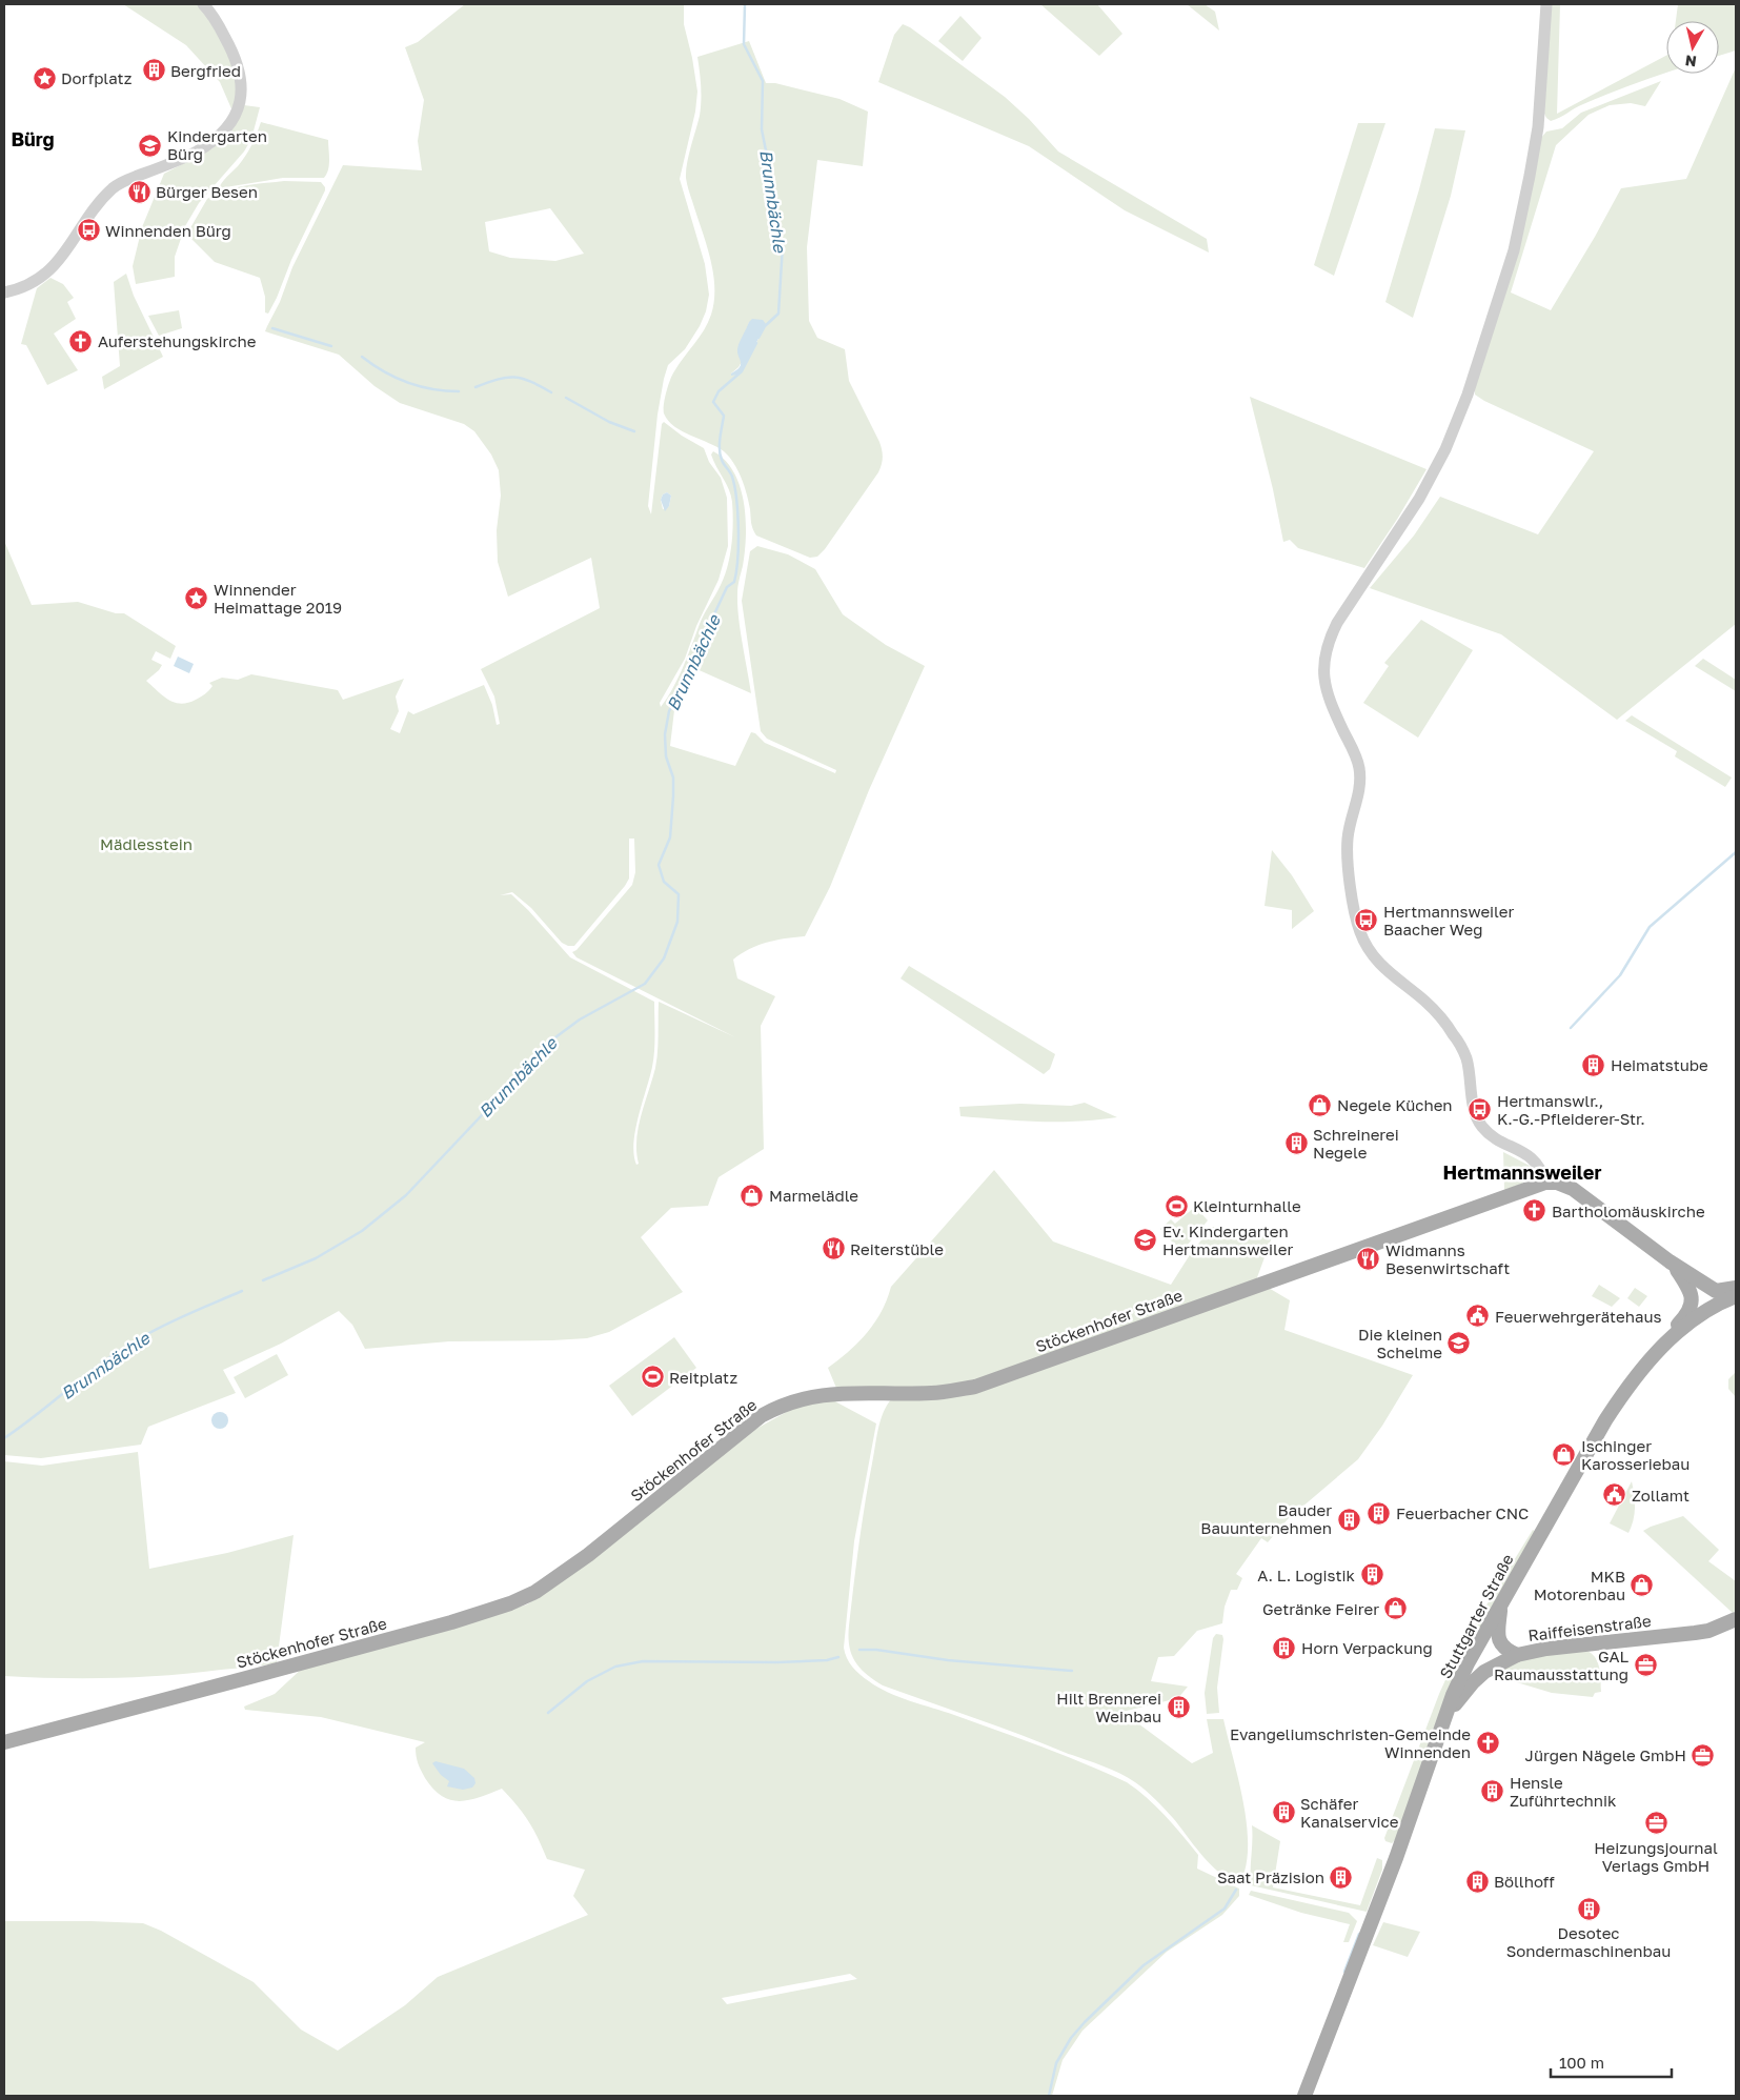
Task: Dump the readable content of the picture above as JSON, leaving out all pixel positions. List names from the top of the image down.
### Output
{
  "streets": {
    "main road": ["Stöckenhofer Straße", "Stuttgarter Straße", "Raiffeisenstraße"]
  },
  "crossings": [
    ["Stuttgarter Straße", "Raiffeisenstraße"]
  ],
  "districts": ["Bürg", "Hertmannsweiler"],
  "water": ["Brunnbächle"],
  "parks": ["Mädlesstein"],
  "places": {
    "building": [
      "Bergfried",
      "Heimatstube",
      "Schreinerei Negele",
      "Feuerbacher CNC",
      "Bauder Bauunternehmen",
      "A. L. Logistik",
      "Horn Verpackung",
      "Hilt Brennerei Weinbau",
      "Hensle Zuführtechnik",
      "Schäfer Kanalservice",
      "Saat Präzision",
      "Böllhoff",
      "Desotec Sondermaschinenbau"
    ],
    "place": ["Dorfplatz", "Winnender Heimattage 2019"],
    "school or university": ["Kindergarten Bürg", "Ev. Kindergarten Hertmannsweiler", "Die kleinen Schelme"],
    "restaurant": ["Bürger Besen", "Reiterstüble", "Widmanns Besenwirtschaft"],
    "bus stop": ["Winnenden Bürg", "Hertmannsweiler Baacher Weg", "Hertmanswlr., K.-G.-Pfleiderer-Str."],
    "church": ["Auferstehungskirche", "Bartholomäuskirche", "Evangeliumschristen-Gemeinde Winnenden"],
    "shop": [
      "Negele Küchen",
      "Marmelädle",
      "Ischinger Karosseriebau",
      "MKB Motorenbau",
      "Getränke Feirer"
    ],
    "sports": ["Kleinturnhalle", "Reitplatz"],
    "public building": ["Feuerwehrgerätehaus", "Zollamt"],
    "office": ["GAL Raumausstattung", "Jürgen Nägele GmbH", "Heizungsjournal Verlags GmbH"]
  },
  "scale_bar": "100 m",
  "north": "bottom"
}
